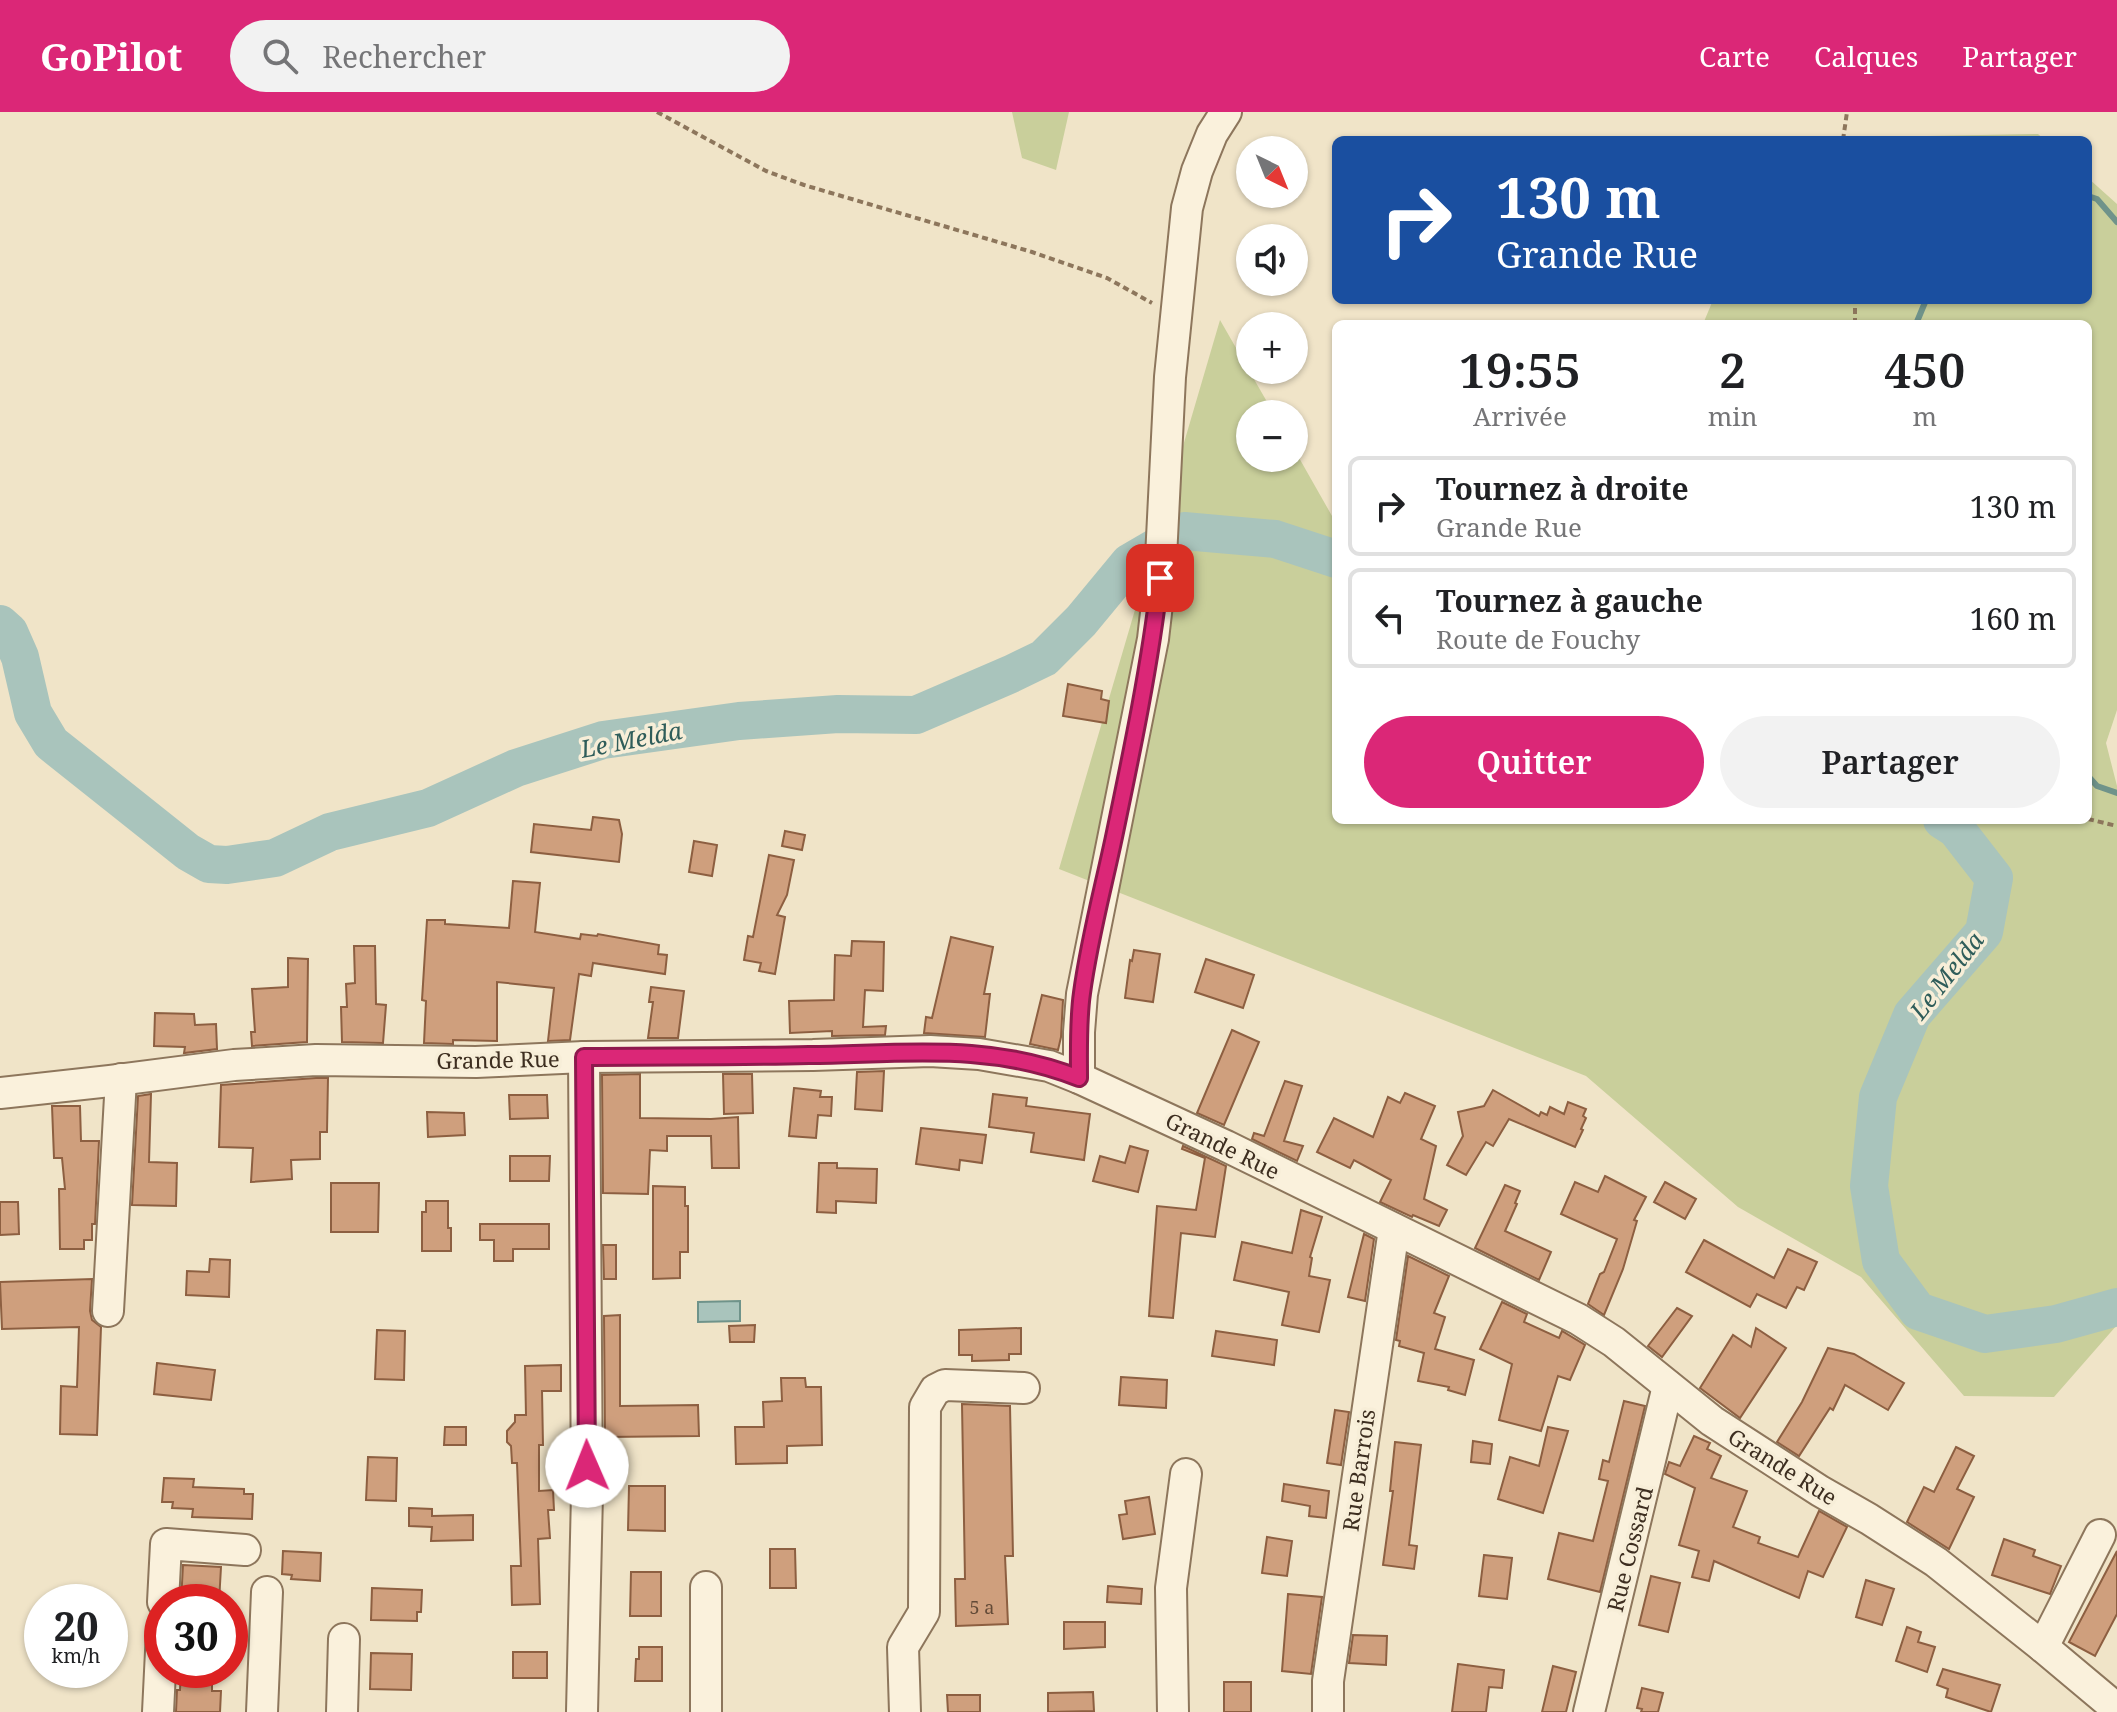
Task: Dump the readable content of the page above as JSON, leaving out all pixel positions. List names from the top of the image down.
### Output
{
  "streets": {
    "street": ["Grande Rue", "Rue Barrois", "Rue Cossard"]
  },
  "crossings": [
    ["Grande Rue", "Rue Barrois"],
    ["Grande Rue", "Rue Cossard"]
  ],
  "water": ["Le Melda"],
  "house_numbers": ["5 a"],
  "north": "bottom right",
  "page": {
    "header": "GoPilot",
    "search": "Rechercher",
    "nav": ["Carte", "Calques", "Partager"],
    "map_buttons": ["+", "−"],
    "turn": ["130 m", "Grande Rue"],
    "eta": [
      "19:55",
      "Arrivée",
      "2",
      "min",
      "450",
      "m"
    ],
    "list": [
      {
        "name": "Tournez à droite",
        "note": "Grande Rue",
        "value": "130 m"
      },
      {
        "name": "Tournez à gauche",
        "note": "Route de Fouchy",
        "value": "160 m"
      }
    ],
    "buttons": ["Quitter", "Partager"],
    "speed": "20 km/h",
    "limit": "30"
  }
}
